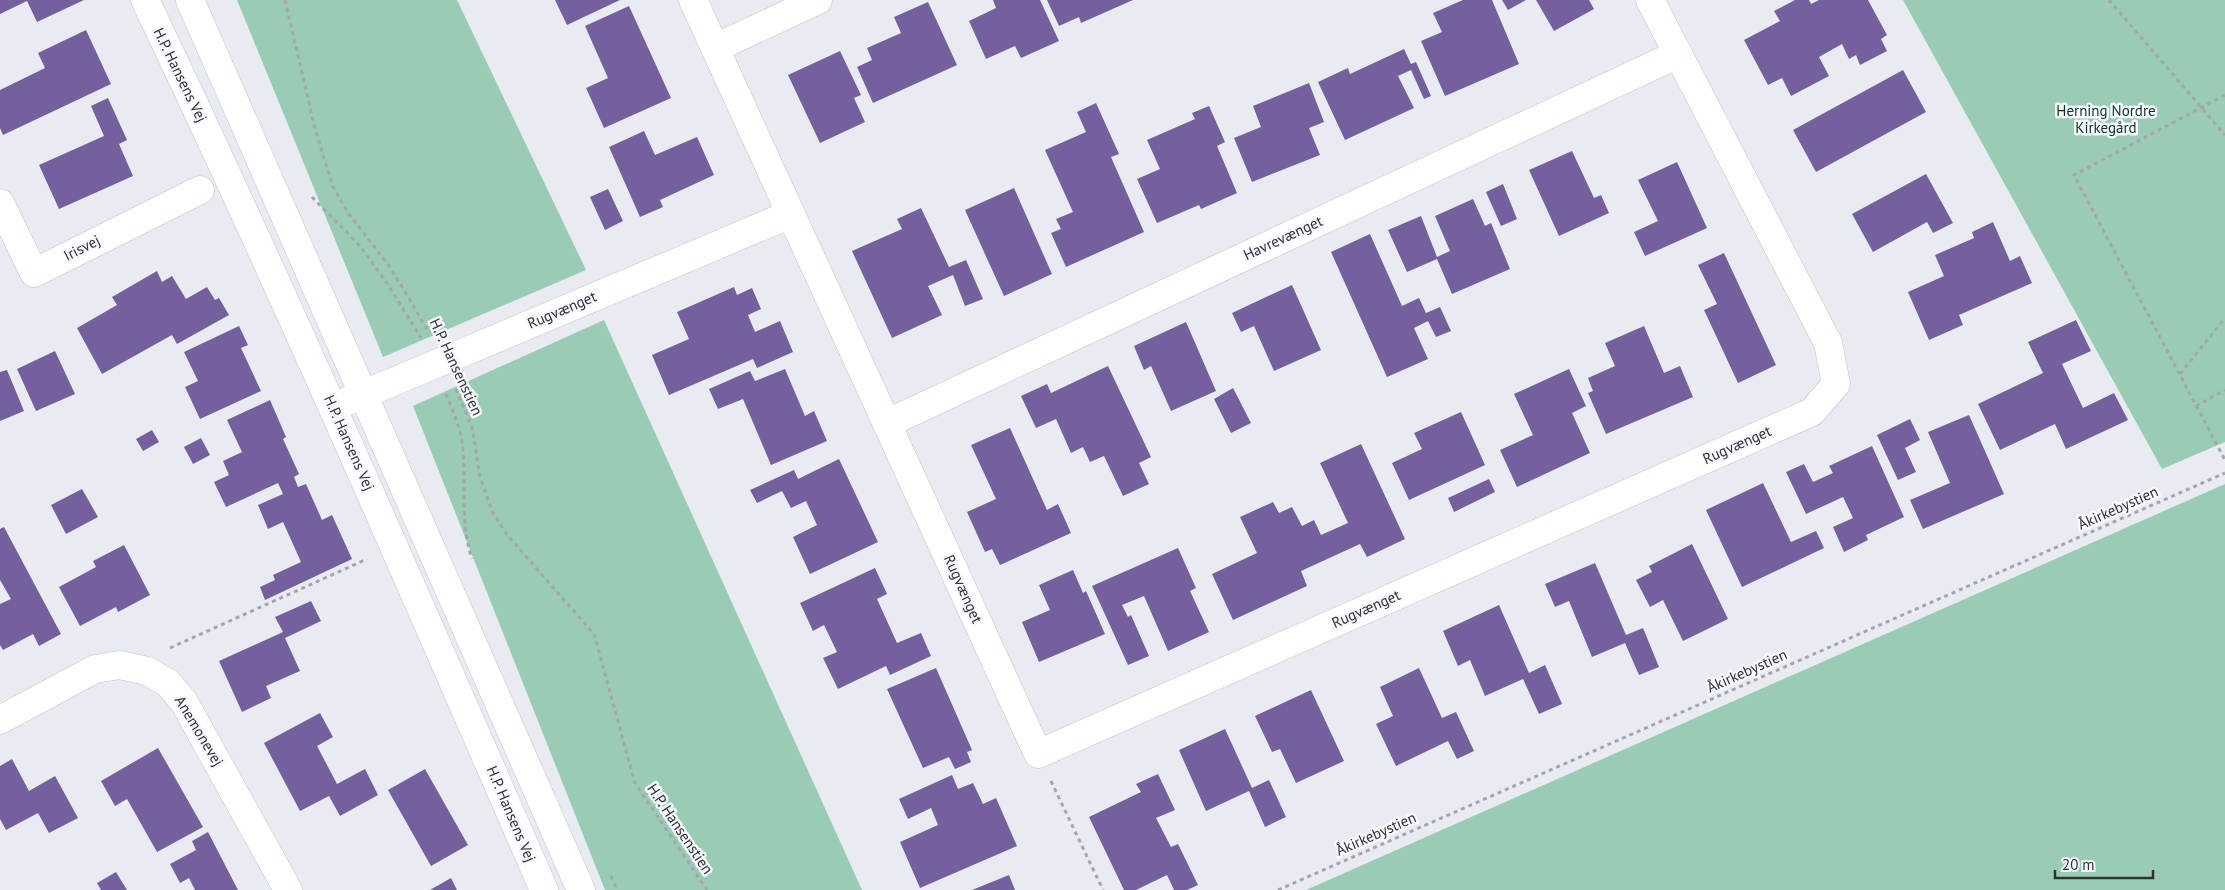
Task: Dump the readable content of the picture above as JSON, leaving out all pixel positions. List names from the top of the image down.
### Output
{
  "streets": {
    "street": [
      "H.P. Hansens Vej",
      "Havrevænget",
      "Irisvej",
      "Rugvænget",
      "Anemonevej"
    ],
    "path": ["H.P. Hansenstien", "Åkirkebystien"]
  },
  "crossings": [
    ["H.P. Hansens Vej", "Rugvænget"],
    ["Havrevænget", "Rugvænget"],
    ["Rugvænget", "H.P. Hansenstien"]
  ],
  "parks": ["Herning Nordre Kirkegård"],
  "scale_bar": "20 m"
}
